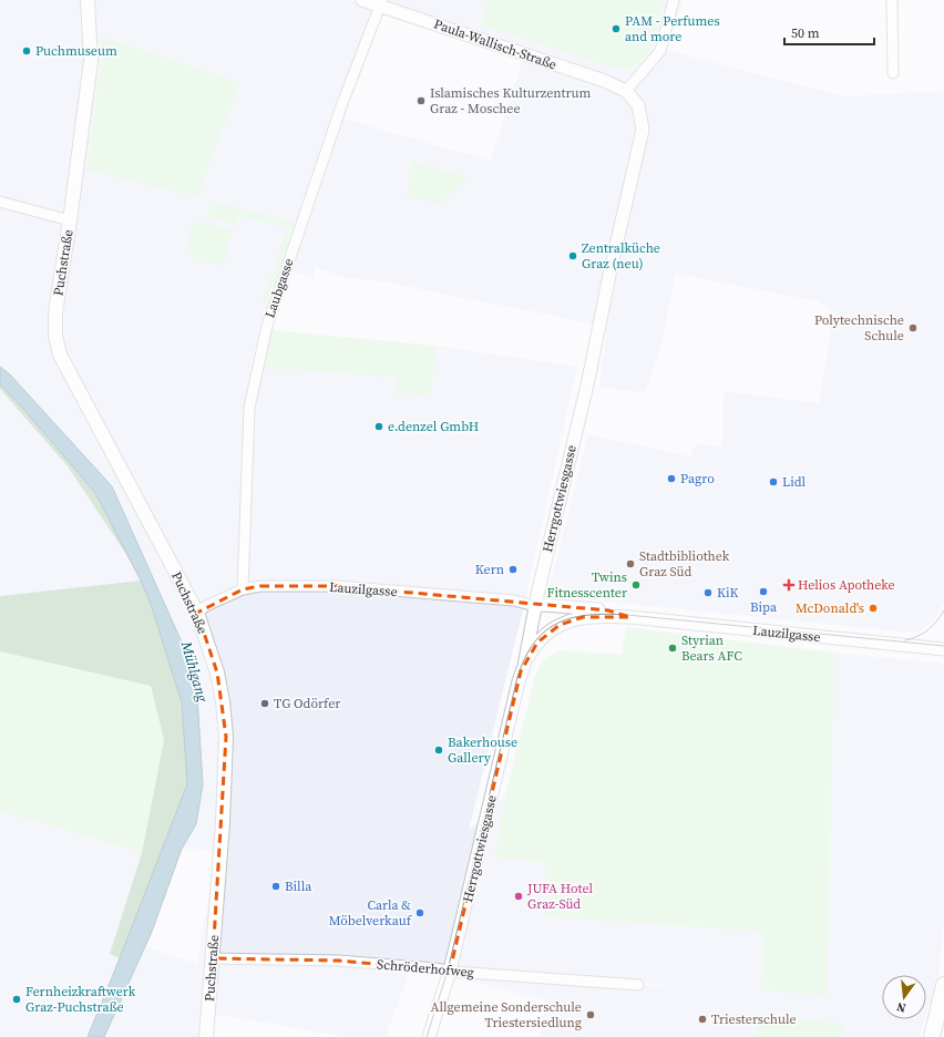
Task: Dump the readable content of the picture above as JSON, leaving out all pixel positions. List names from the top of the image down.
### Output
{
  "streets": {
    "main road": ["Puchstraße"],
    "street": [
      "Paula-Wallisch-Straße",
      "Laubgasse",
      "Herrgottwiesgasse",
      "Lauzilgasse",
      "Schröderhofweg"
    ]
  },
  "crossings": [
    ["Paula-Wallisch-Straße", "Laubgasse"],
    ["Paula-Wallisch-Straße", "Herrgottwiesgasse"],
    ["Puchstraße", "Lauzilgasse"],
    ["Puchstraße", "Schröderhofweg"],
    ["Laubgasse", "Lauzilgasse"],
    ["Herrgottwiesgasse", "Lauzilgasse"],
    ["Herrgottwiesgasse", "Schröderhofweg"]
  ],
  "water": ["Mühlgang"],
  "places": {
    "other": [
      "PAM - Perfumes and more",
      "Puchmuseum",
      "Islamisches Kulturzentrum Graz - Moschee",
      "Zentralküche Graz (neu)",
      "Polytechnische Schule",
      "e.denzel GmbH",
      "Pagro",
      "Lidl",
      "Stadtbibliothek Graz Süd",
      "Kern",
      "Twins Fitnesscenter",
      "Bipa",
      "KiK",
      "McDonald's",
      "Styrian Bears AFC",
      "TG Odörfer",
      "Bakerhouse Gallery",
      "Billa",
      "JUFA Hotel Graz-Süd",
      "Carla & Möbelverkauf",
      "Fernheizkraftwerk Graz-Puchstraße",
      "Allgemeine Sonderschule Triestersiedlung",
      "Triesterschule"
    ],
    "health": ["Helios Apotheke"]
  },
  "scale_bar": "50 m",
  "north": "bottom"
}
